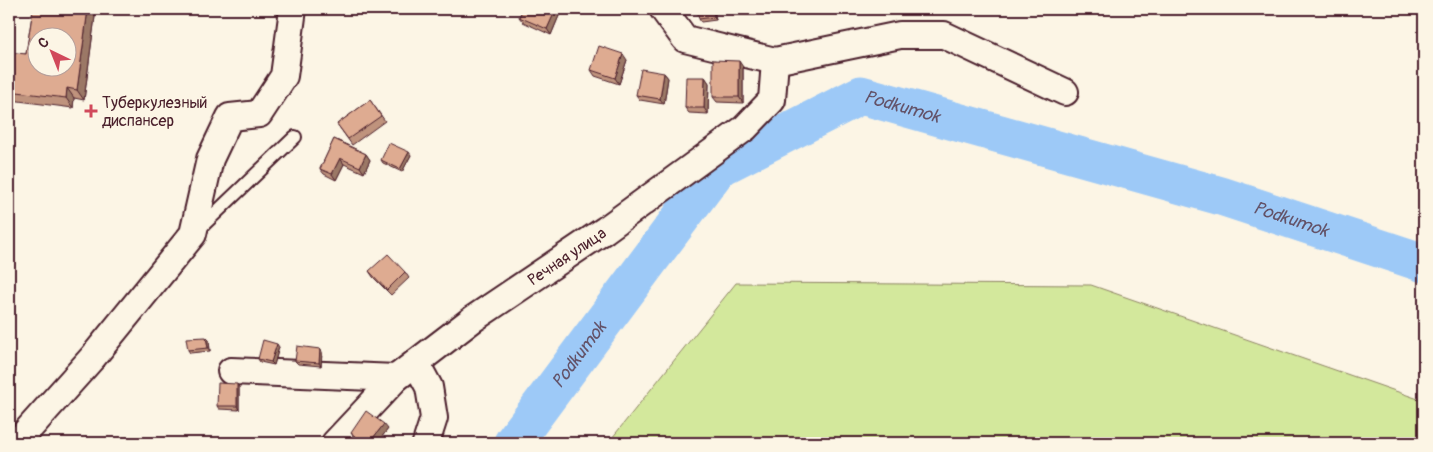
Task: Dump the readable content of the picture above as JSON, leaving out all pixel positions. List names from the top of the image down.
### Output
{
  "streets": {
    "street": ["Речная улица"]
  },
  "water": ["Podkumok"],
  "places": {
    "health": ["Туберкулезный диспансер"]
  },
  "north": "top left"
}
